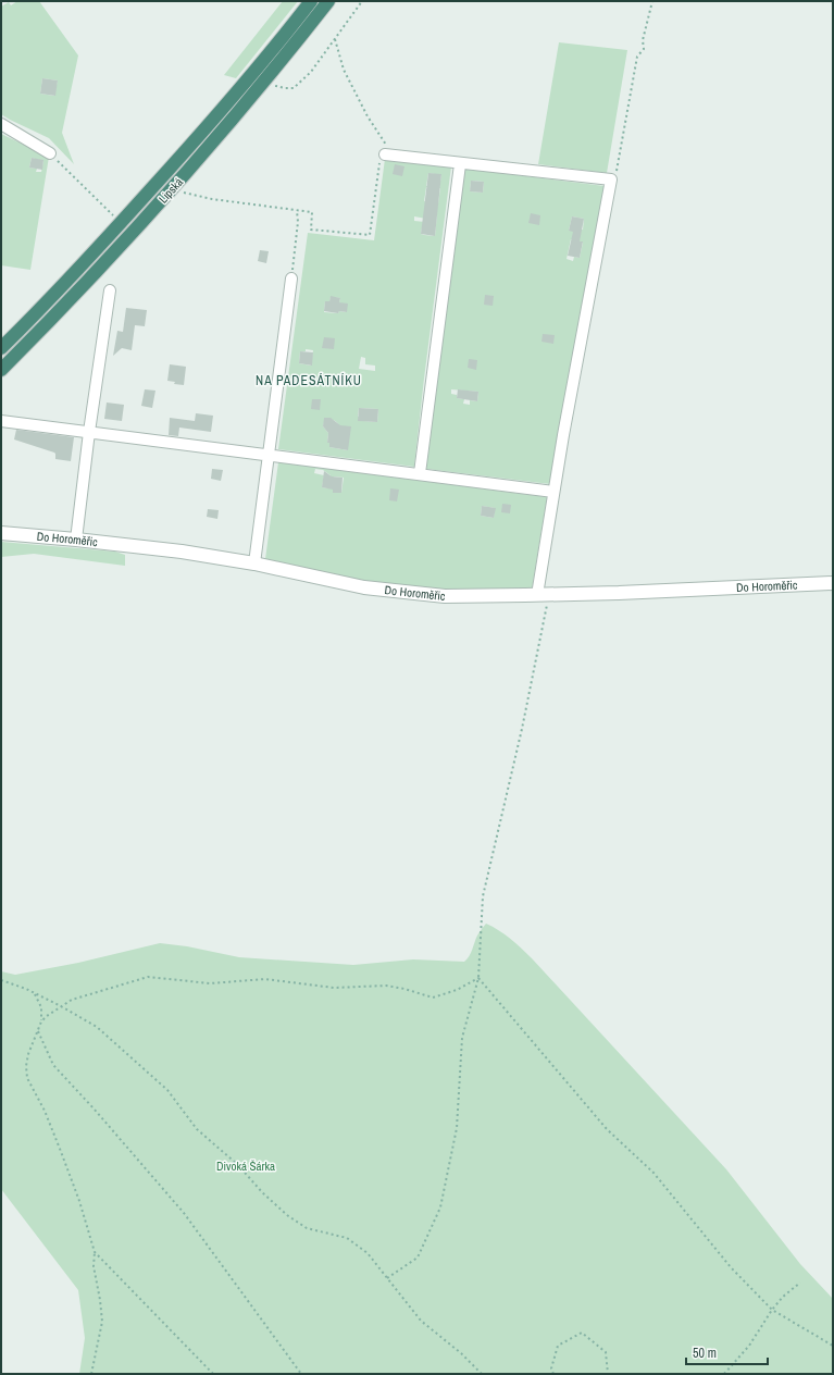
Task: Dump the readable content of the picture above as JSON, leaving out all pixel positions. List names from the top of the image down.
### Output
{
  "streets": {
    "highway": ["Lipská"],
    "street": ["Do Horoměřic"]
  },
  "districts": ["NA PADESÁTNÍKU"],
  "parks": ["Divoká Šárka"],
  "scale_bar": "50 m"
}
